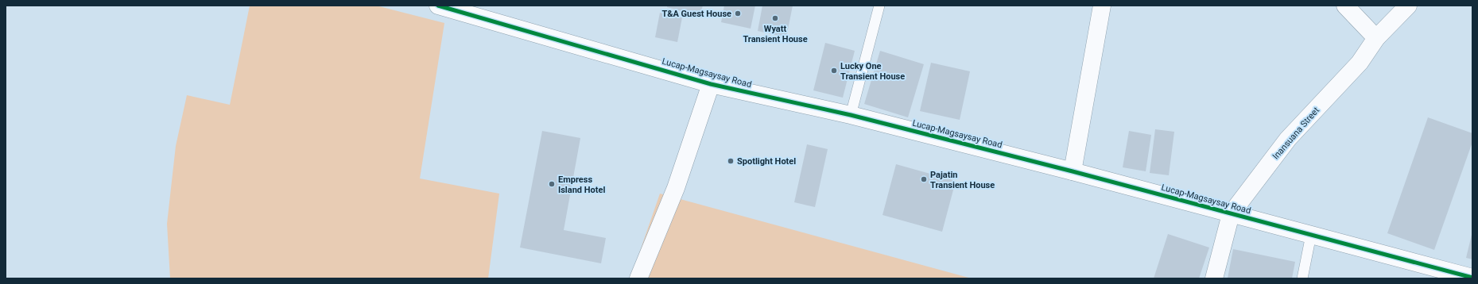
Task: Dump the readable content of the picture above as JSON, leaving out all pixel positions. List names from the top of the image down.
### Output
{
  "streets": {
    "street": ["Lucap-Magsaysay Road", "Inansuana Street"]
  },
  "crossings": [
    ["Lucap-Magsaysay Road", "Inansuana Street"]
  ],
  "places": [
    "T&A Guest House",
    "Wyatt Transient House",
    "Lucky One Transient House",
    "Spotlight Hotel",
    "Pajatin Transient House",
    "Empress Island Hotel"
  ]
}
